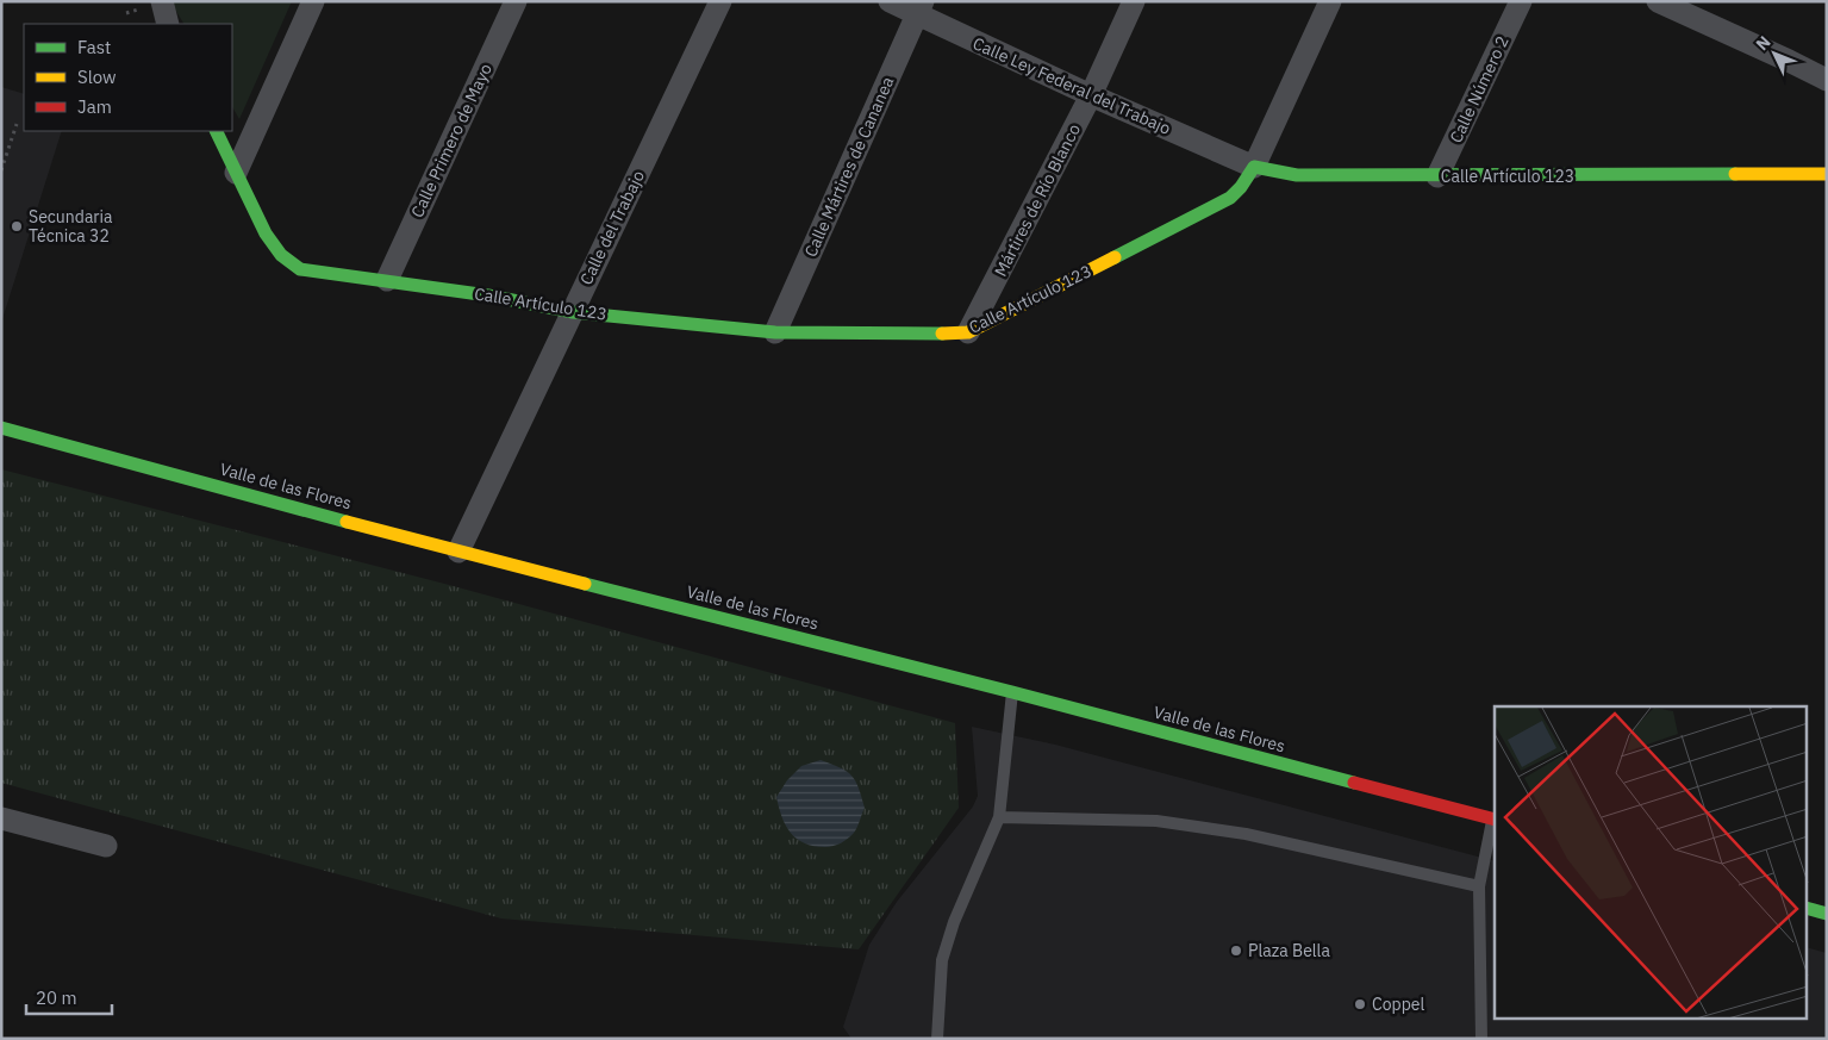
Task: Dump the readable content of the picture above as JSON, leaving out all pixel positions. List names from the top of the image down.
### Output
{
  "streets": {
    "street": [
      "Calle Ley Federal del Trabajo",
      "Calle Número 2",
      "Calle Primero de Mayo",
      "Calle Mártires de Cananea",
      "Calle Artículo 123",
      "Mártires de Río Blanco",
      "Calle del Trabajo",
      "Valle de las Flores"
    ]
  },
  "crossings": [
    ["Calle Ley Federal del Trabajo", "Calle Mártires de Cananea"],
    ["Calle Ley Federal del Trabajo", "Calle Artículo 123"],
    ["Calle Ley Federal del Trabajo", "Mártires de Río Blanco"],
    ["Calle Número 2", "Calle Artículo 123"],
    ["Calle Primero de Mayo", "Calle Artículo 123"],
    ["Calle Mártires de Cananea", "Calle Artículo 123"],
    ["Calle Artículo 123", "Mártires de Río Blanco"],
    ["Calle Artículo 123", "Calle del Trabajo"],
    ["Calle del Trabajo", "Valle de las Flores"]
  ],
  "places": ["Secundaria Técnica 32", "Plaza Bella", "Coppel"],
  "legend": ["Fast", "Slow", "Jam"],
  "scale_bar": "20 m",
  "north": "top left"
}
